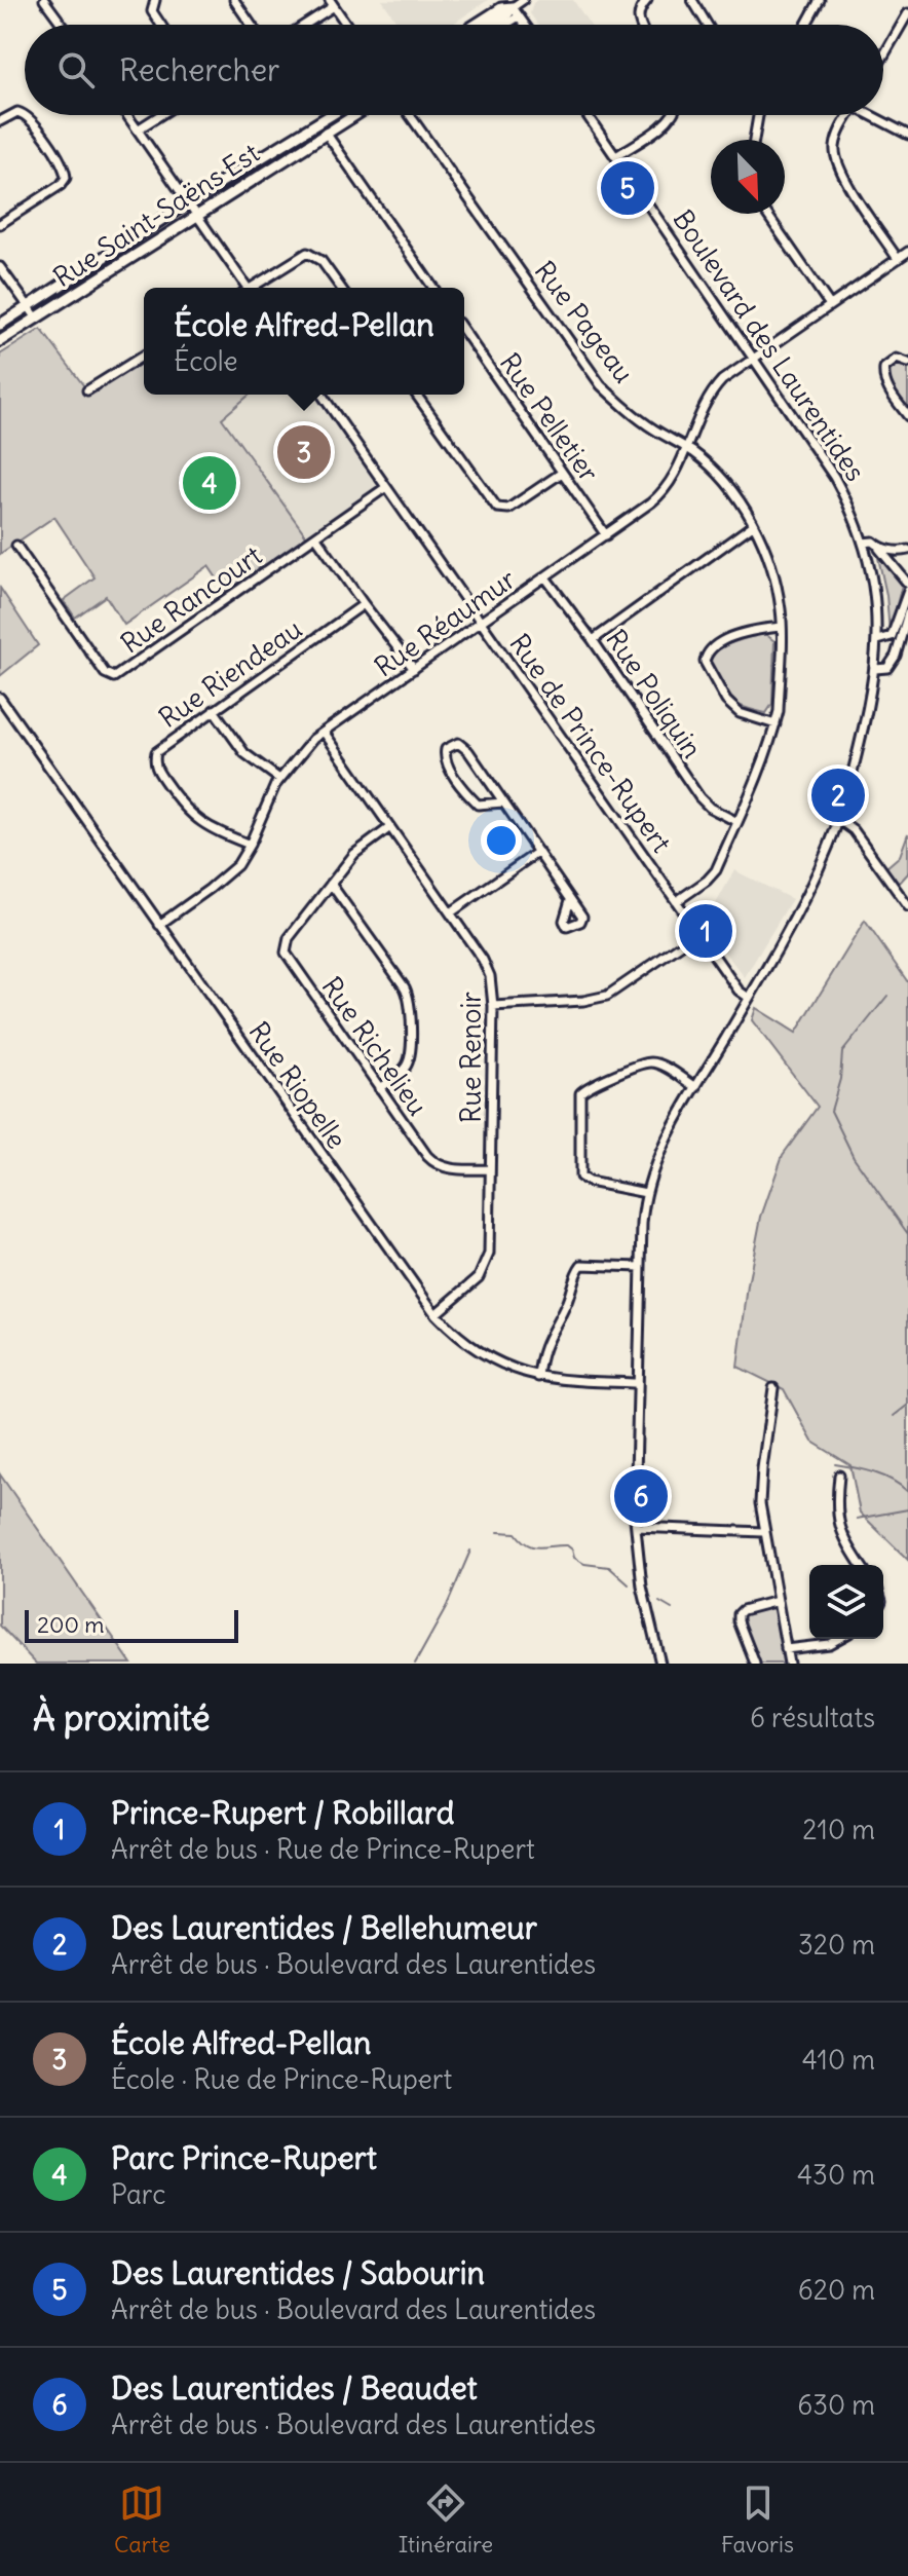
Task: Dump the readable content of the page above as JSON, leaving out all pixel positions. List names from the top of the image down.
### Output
{
  "streets": {
    "main road": ["Rue Saint-Saëns Est"],
    "street": [
      "Rue Pageau",
      "Boulevard des Laurentides",
      "Rue Pelletier",
      "Rue Rancourt",
      "Rue Réaumur",
      "Rue Riendeau",
      "Rue Poliquin",
      "Rue de Prince-Rupert",
      "Rue Richelieu",
      "Rue Renoir",
      "Rue Riopelle"
    ]
  },
  "crossings": [
    ["Rue Pageau", "Rue Réaumur"],
    ["Rue Pageau", "Rue Poliquin"],
    ["Rue Pageau", "Rue de Prince-Rupert"],
    ["Boulevard des Laurentides", "Rue Réaumur"],
    ["Boulevard des Laurentides", "Rue de Prince-Rupert"],
    ["Boulevard des Laurentides", "Rue Riopelle"],
    ["Rue Pelletier", "Rue Réaumur"],
    ["Rue Rancourt", "Rue de Prince-Rupert"],
    ["Rue Réaumur", "Rue Riendeau"],
    ["Rue Réaumur", "Rue Poliquin"],
    ["Rue Réaumur", "Rue de Prince-Rupert"],
    ["Rue Réaumur", "Rue Renoir"],
    ["Rue Réaumur", "Rue Riopelle"],
    ["Rue Richelieu", "Rue Renoir"],
    ["Rue Renoir", "Rue Riopelle"]
  ],
  "scale_bar": "200 m",
  "north": "bottom right",
  "page": {
    "search": "Rechercher",
    "pins": [
      "5",
      "3",
      "4",
      "2",
      "1",
      "6"
    ],
    "popup": ["École Alfred-Pellan", "École"],
    "scale": "200 m",
    "heading": ["À proximité", "6 résultats"],
    "list": [
      {
        "mark": "1",
        "name": "Prince-Rupert / Robillard",
        "note": "Arrêt de bus · Rue de Prince-Rupert",
        "value": "210 m"
      },
      {
        "mark": "2",
        "name": "Des Laurentides / Bellehumeur",
        "note": "Arrêt de bus · Boulevard des Laurentides",
        "value": "320 m"
      },
      {
        "mark": "3",
        "name": "École Alfred-Pellan",
        "note": "École · Rue de Prince-Rupert",
        "value": "410 m"
      },
      {
        "mark": "4",
        "name": "Parc Prince-Rupert",
        "note": "Parc",
        "value": "430 m"
      },
      {
        "mark": "5",
        "name": "Des Laurentides / Sabourin",
        "note": "Arrêt de bus · Boulevard des Laurentides",
        "value": "620 m"
      },
      {
        "mark": "6",
        "name": "Des Laurentides / Beaudet",
        "note": "Arrêt de bus · Boulevard des Laurentides",
        "value": "630 m"
      }
    ],
    "nav": ["Carte", "Itinéraire", "Favoris"]
  }
}
